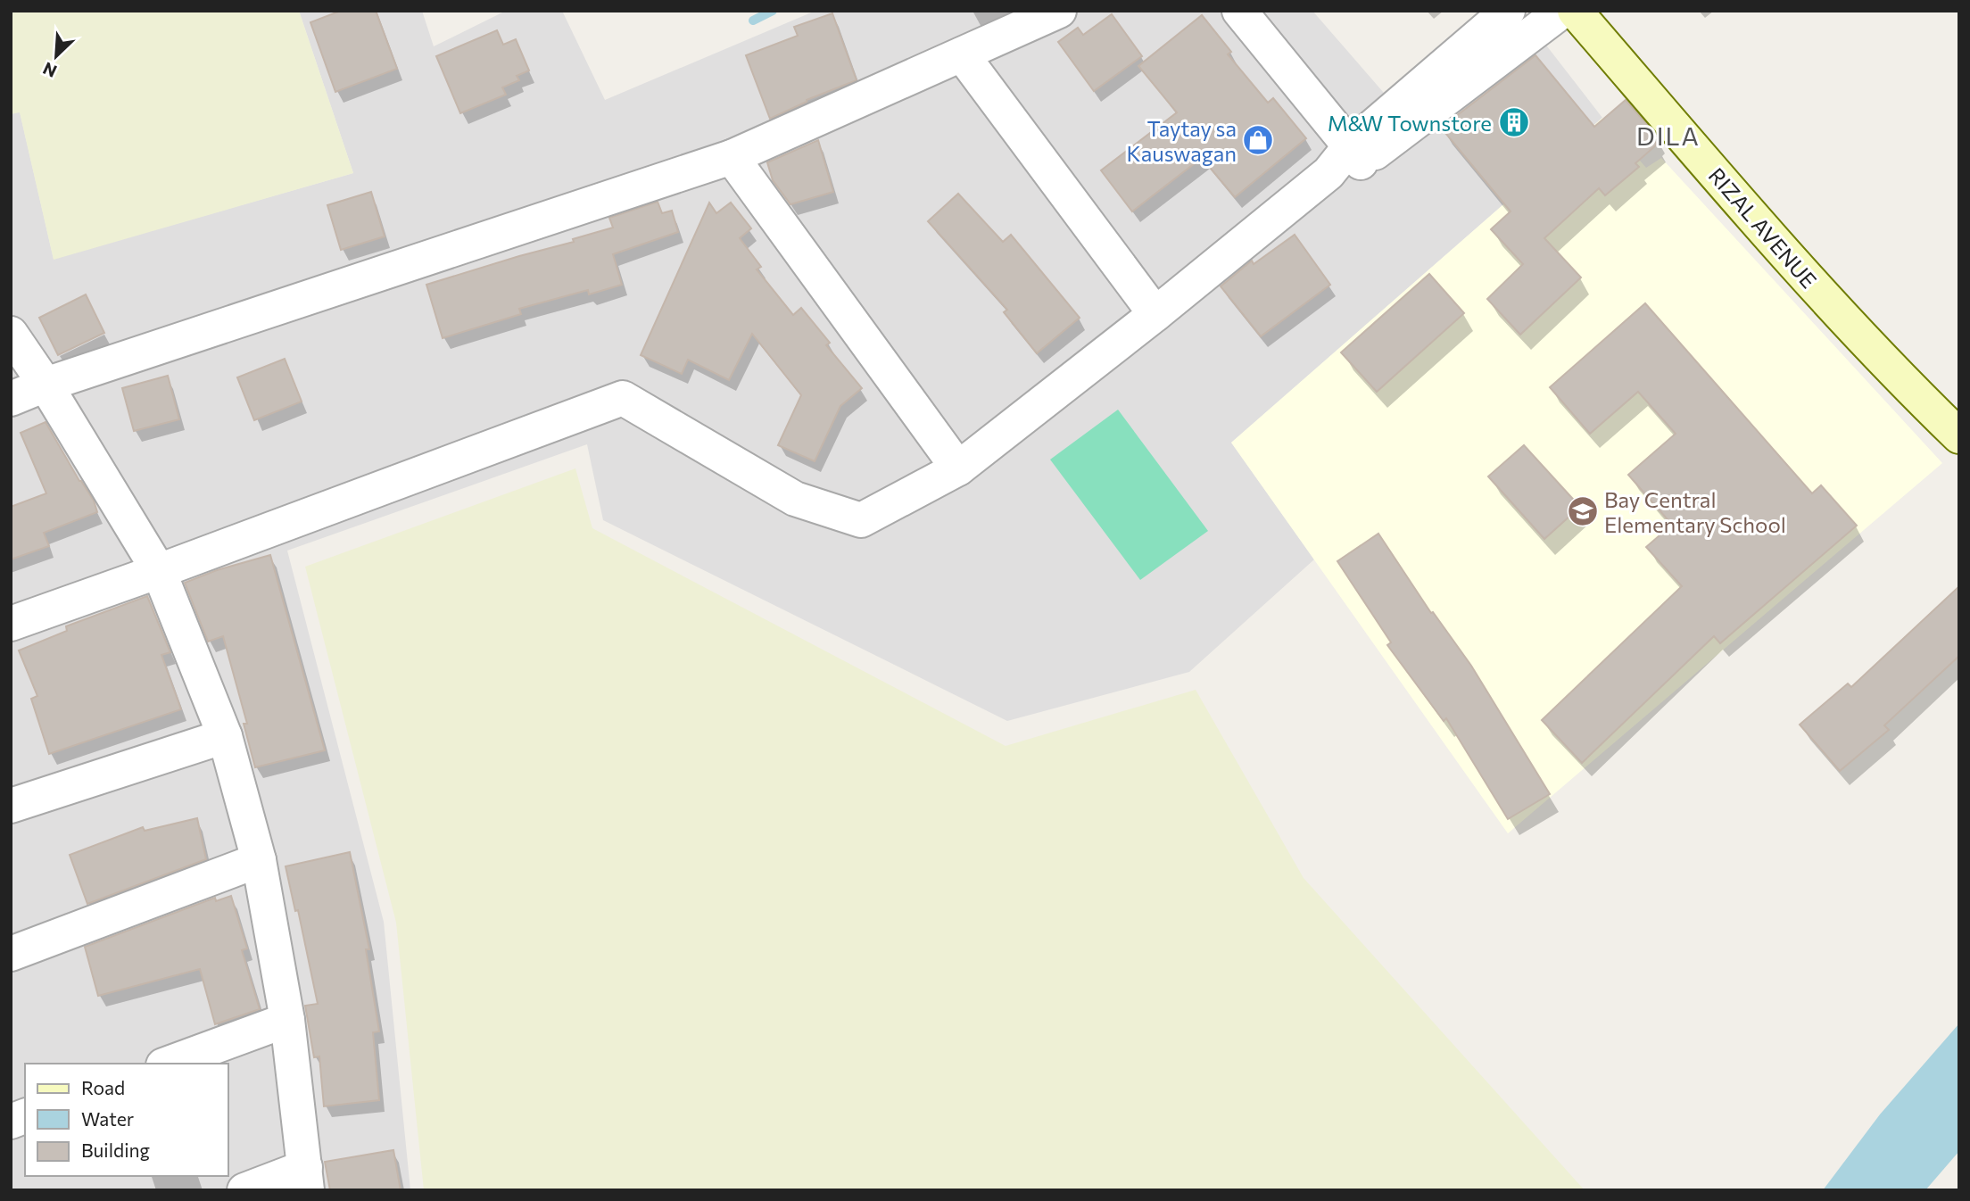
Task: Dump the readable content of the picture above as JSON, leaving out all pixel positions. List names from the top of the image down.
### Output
{
  "streets": {
    "main road": ["RIZAL AVENUE"]
  },
  "districts": ["DILA"],
  "places": {
    "building": ["M&W Townstore"],
    "shop": ["Taytay sa Kauswagan"],
    "school or university": ["Bay Central Elementary School"]
  },
  "legend": ["Road", "Water", "Building"],
  "north": "bottom left"
}
